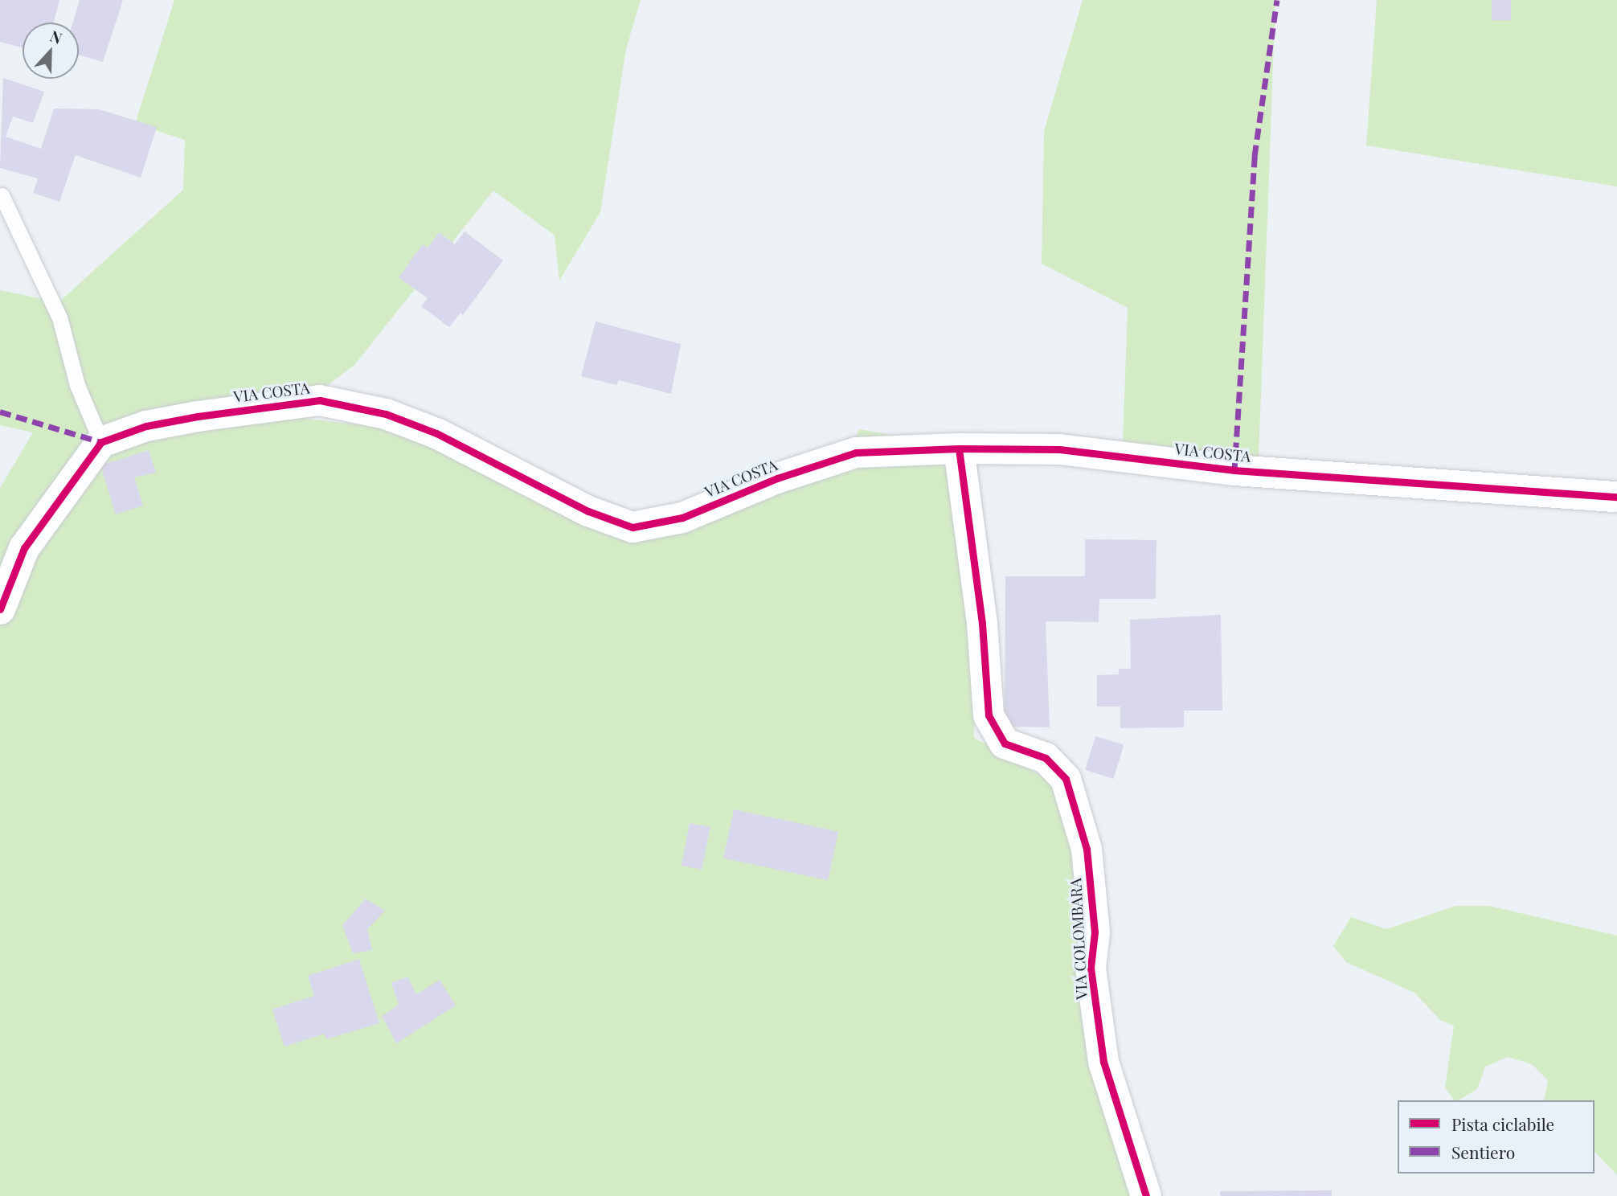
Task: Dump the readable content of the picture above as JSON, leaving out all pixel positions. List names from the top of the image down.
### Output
{
  "streets": {
    "street": ["VIA COSTA", "VIA COLOMBARA"]
  },
  "crossings": [
    ["VIA COSTA", "VIA COLOMBARA"]
  ],
  "legend": ["Pista ciclabile", "Sentiero"],
  "north": "top"
}
